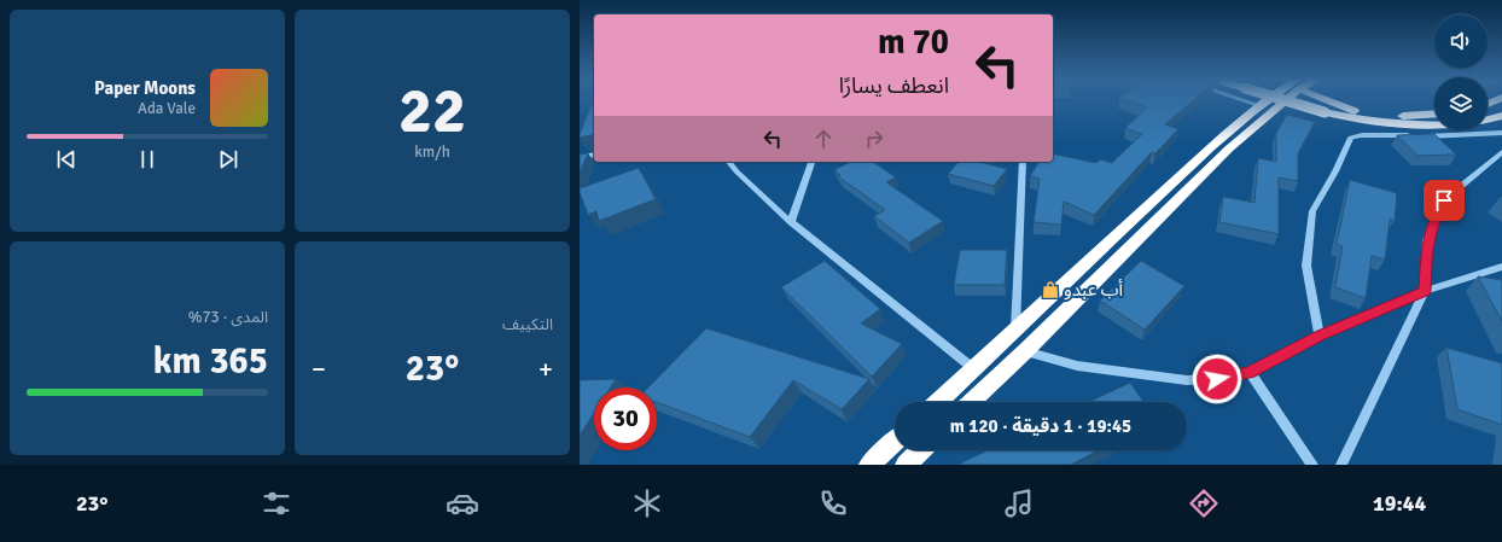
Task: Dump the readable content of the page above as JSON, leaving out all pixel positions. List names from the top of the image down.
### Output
{
  "places": {
    "shop": ["أب عبدو"]
  },
  "page": {
    "tile": [
      ["22", "km/h"],
      "التكييف",
      ["المدى · 73%", "365 km"]
    ],
    "turn": ["70 m", "انعطف يسارًا"],
    "song": ["Paper Moons", "Ada Vale"],
    "heat": ["−", "23°", "+"],
    "limit": "30",
    "trip": "19:45 · 1 دقيقة · 120 m",
    "tabs": ["19:44", "23°"]
  }
}
